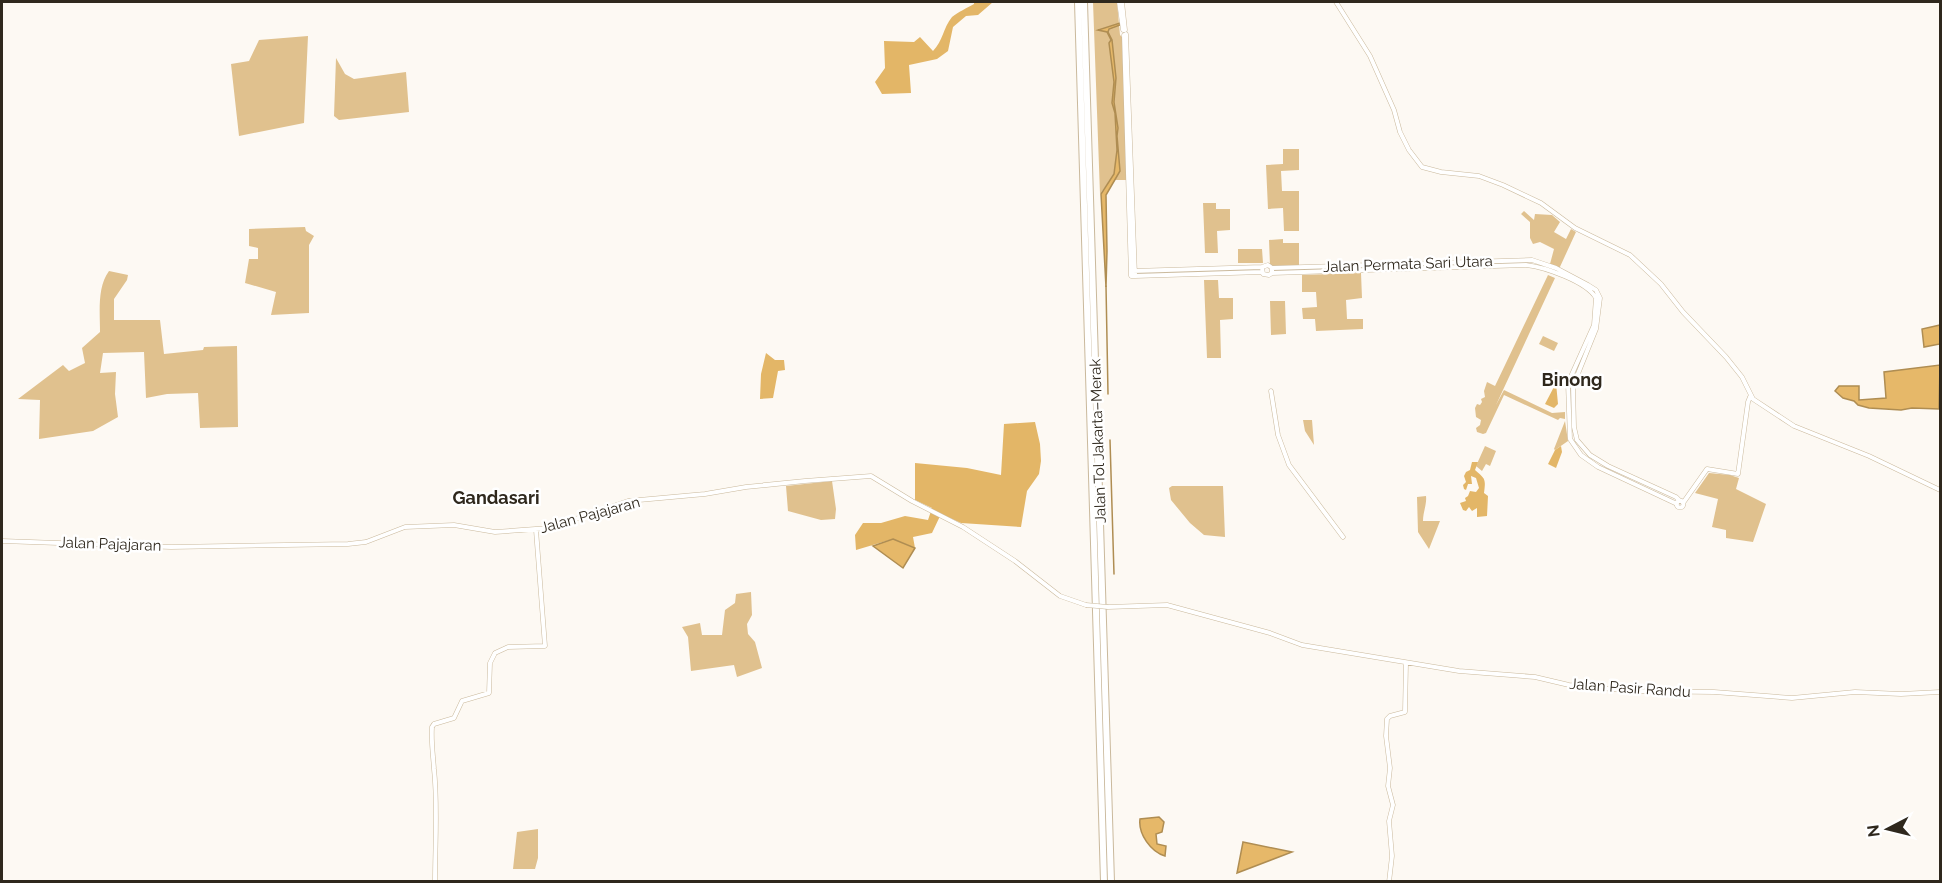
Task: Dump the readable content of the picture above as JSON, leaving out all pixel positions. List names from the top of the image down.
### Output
{
  "streets": {
    "highway": ["Jalan Tol Jakarta–Merak"],
    "street": ["Jalan Permata Sari Utara", "Jalan Pajajaran", "Jalan Pasir Randu"]
  },
  "crossings": [
    ["Jalan Pajajaran", "Jalan Pasir Randu"]
  ],
  "districts": ["Binong", "Gandasari"],
  "north": "left"
}
